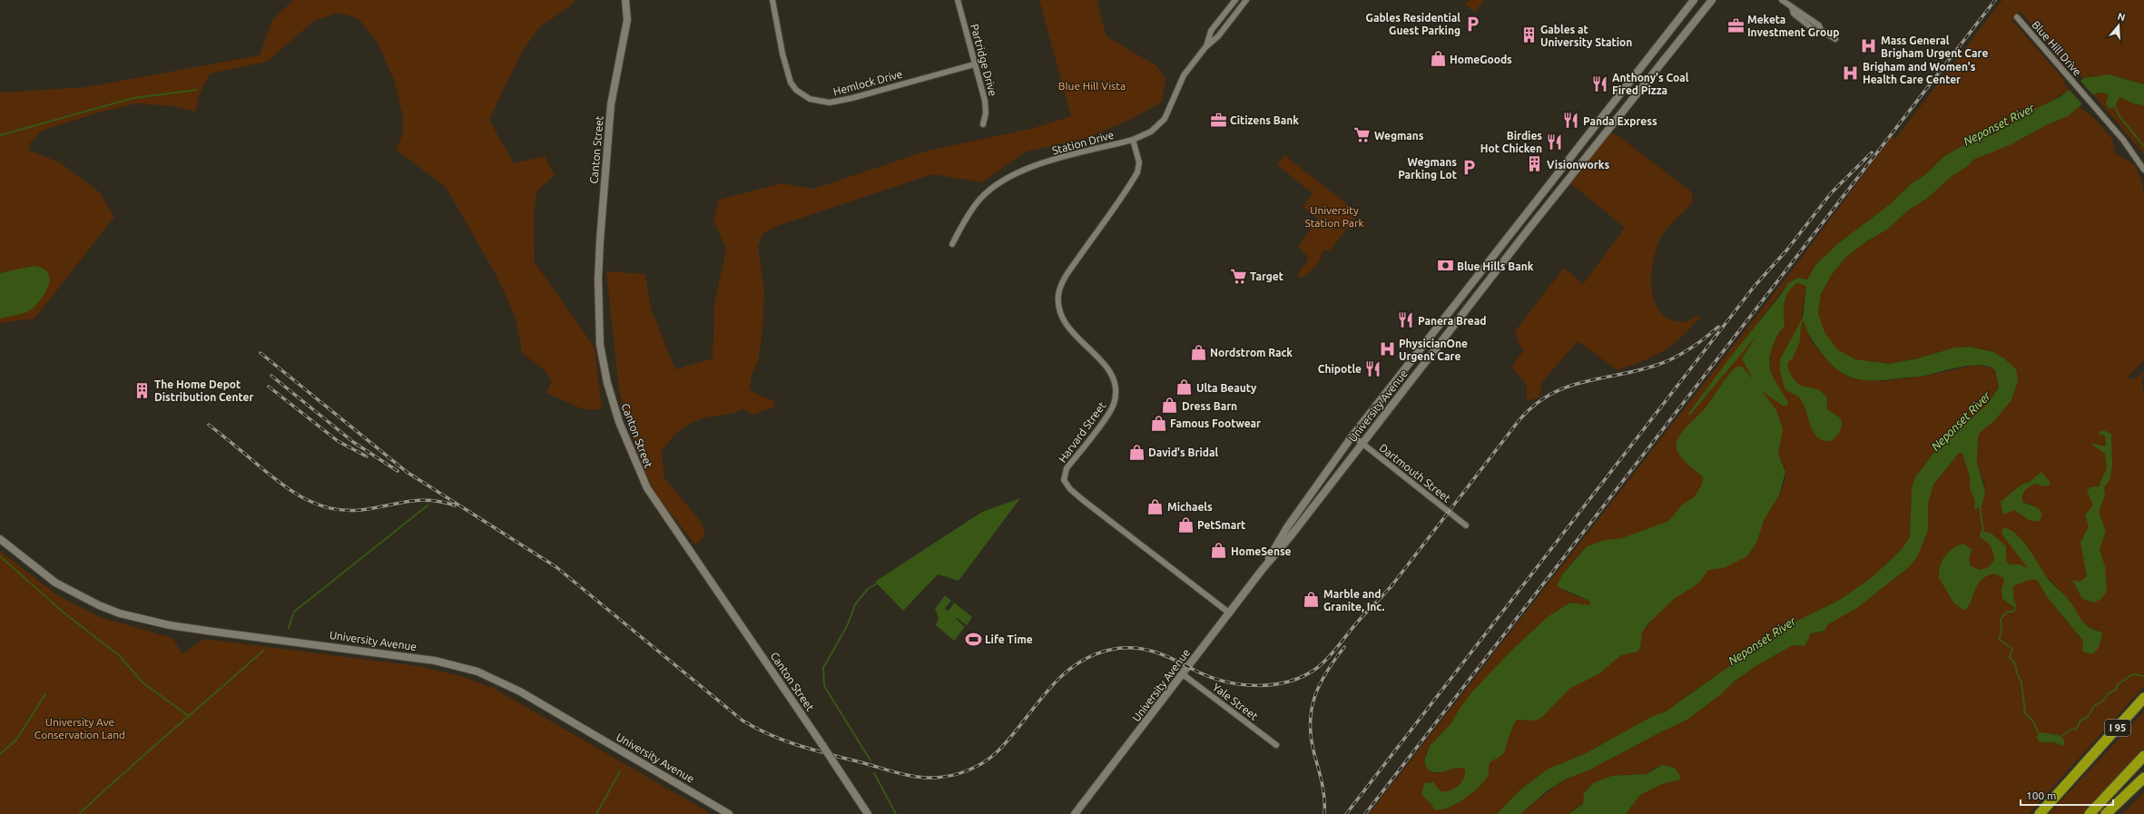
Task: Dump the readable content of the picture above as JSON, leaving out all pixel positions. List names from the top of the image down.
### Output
{
  "streets": {
    "highway": ["I 95"],
    "main road": ["Canton Street", "University Avenue"],
    "street": [
      "Blue Hill Drive",
      "Partridge Drive",
      "Hemlock Drive",
      "Station Drive",
      "Harvard Street",
      "Dartmouth Street",
      "Yale Street"
    ]
  },
  "crossings": [
    ["Partridge Drive", "Hemlock Drive"],
    ["Station Drive", "Harvard Street"],
    ["University Avenue", "Harvard Street"],
    ["University Avenue", "Dartmouth Street"],
    ["University Avenue", "Yale Street"]
  ],
  "water": ["Neponset River"],
  "parks": ["Blue Hill Vista", "University Station Park", "University Ave Conservation Land"],
  "places": {
    "parking": ["Gables Residential Guest Parking", "Wegmans Parking Lot"],
    "office": ["Meketa Investment Group", "Citizens Bank"],
    "building": ["Gables at University Station", "Visionworks", "The Home Depot Distribution Center"],
    "hospital": ["Mass General Brigham Urgent Care", "Brigham and Women's Health Care Center", "PhysicianOne Urgent Care"],
    "shop": [
      "HomeGoods",
      "Nordstrom Rack",
      "Ulta Beauty",
      "Dress Barn",
      "Famous Footwear",
      "David's Bridal",
      "Michaels",
      "PetSmart",
      "HomeSense",
      "Marble and Granite, Inc."
    ],
    "restaurant": [
      "Anthony's Coal Fired Pizza",
      "Panda Express",
      "Birdies Hot Chicken",
      "Panera Bread",
      "Chipotle"
    ],
    "supermarket": ["Wegmans", "Target"],
    "bank": ["Blue Hills Bank"],
    "sports": ["Life Time"]
  },
  "scale_bar": "100 m",
  "north": "top"
}
